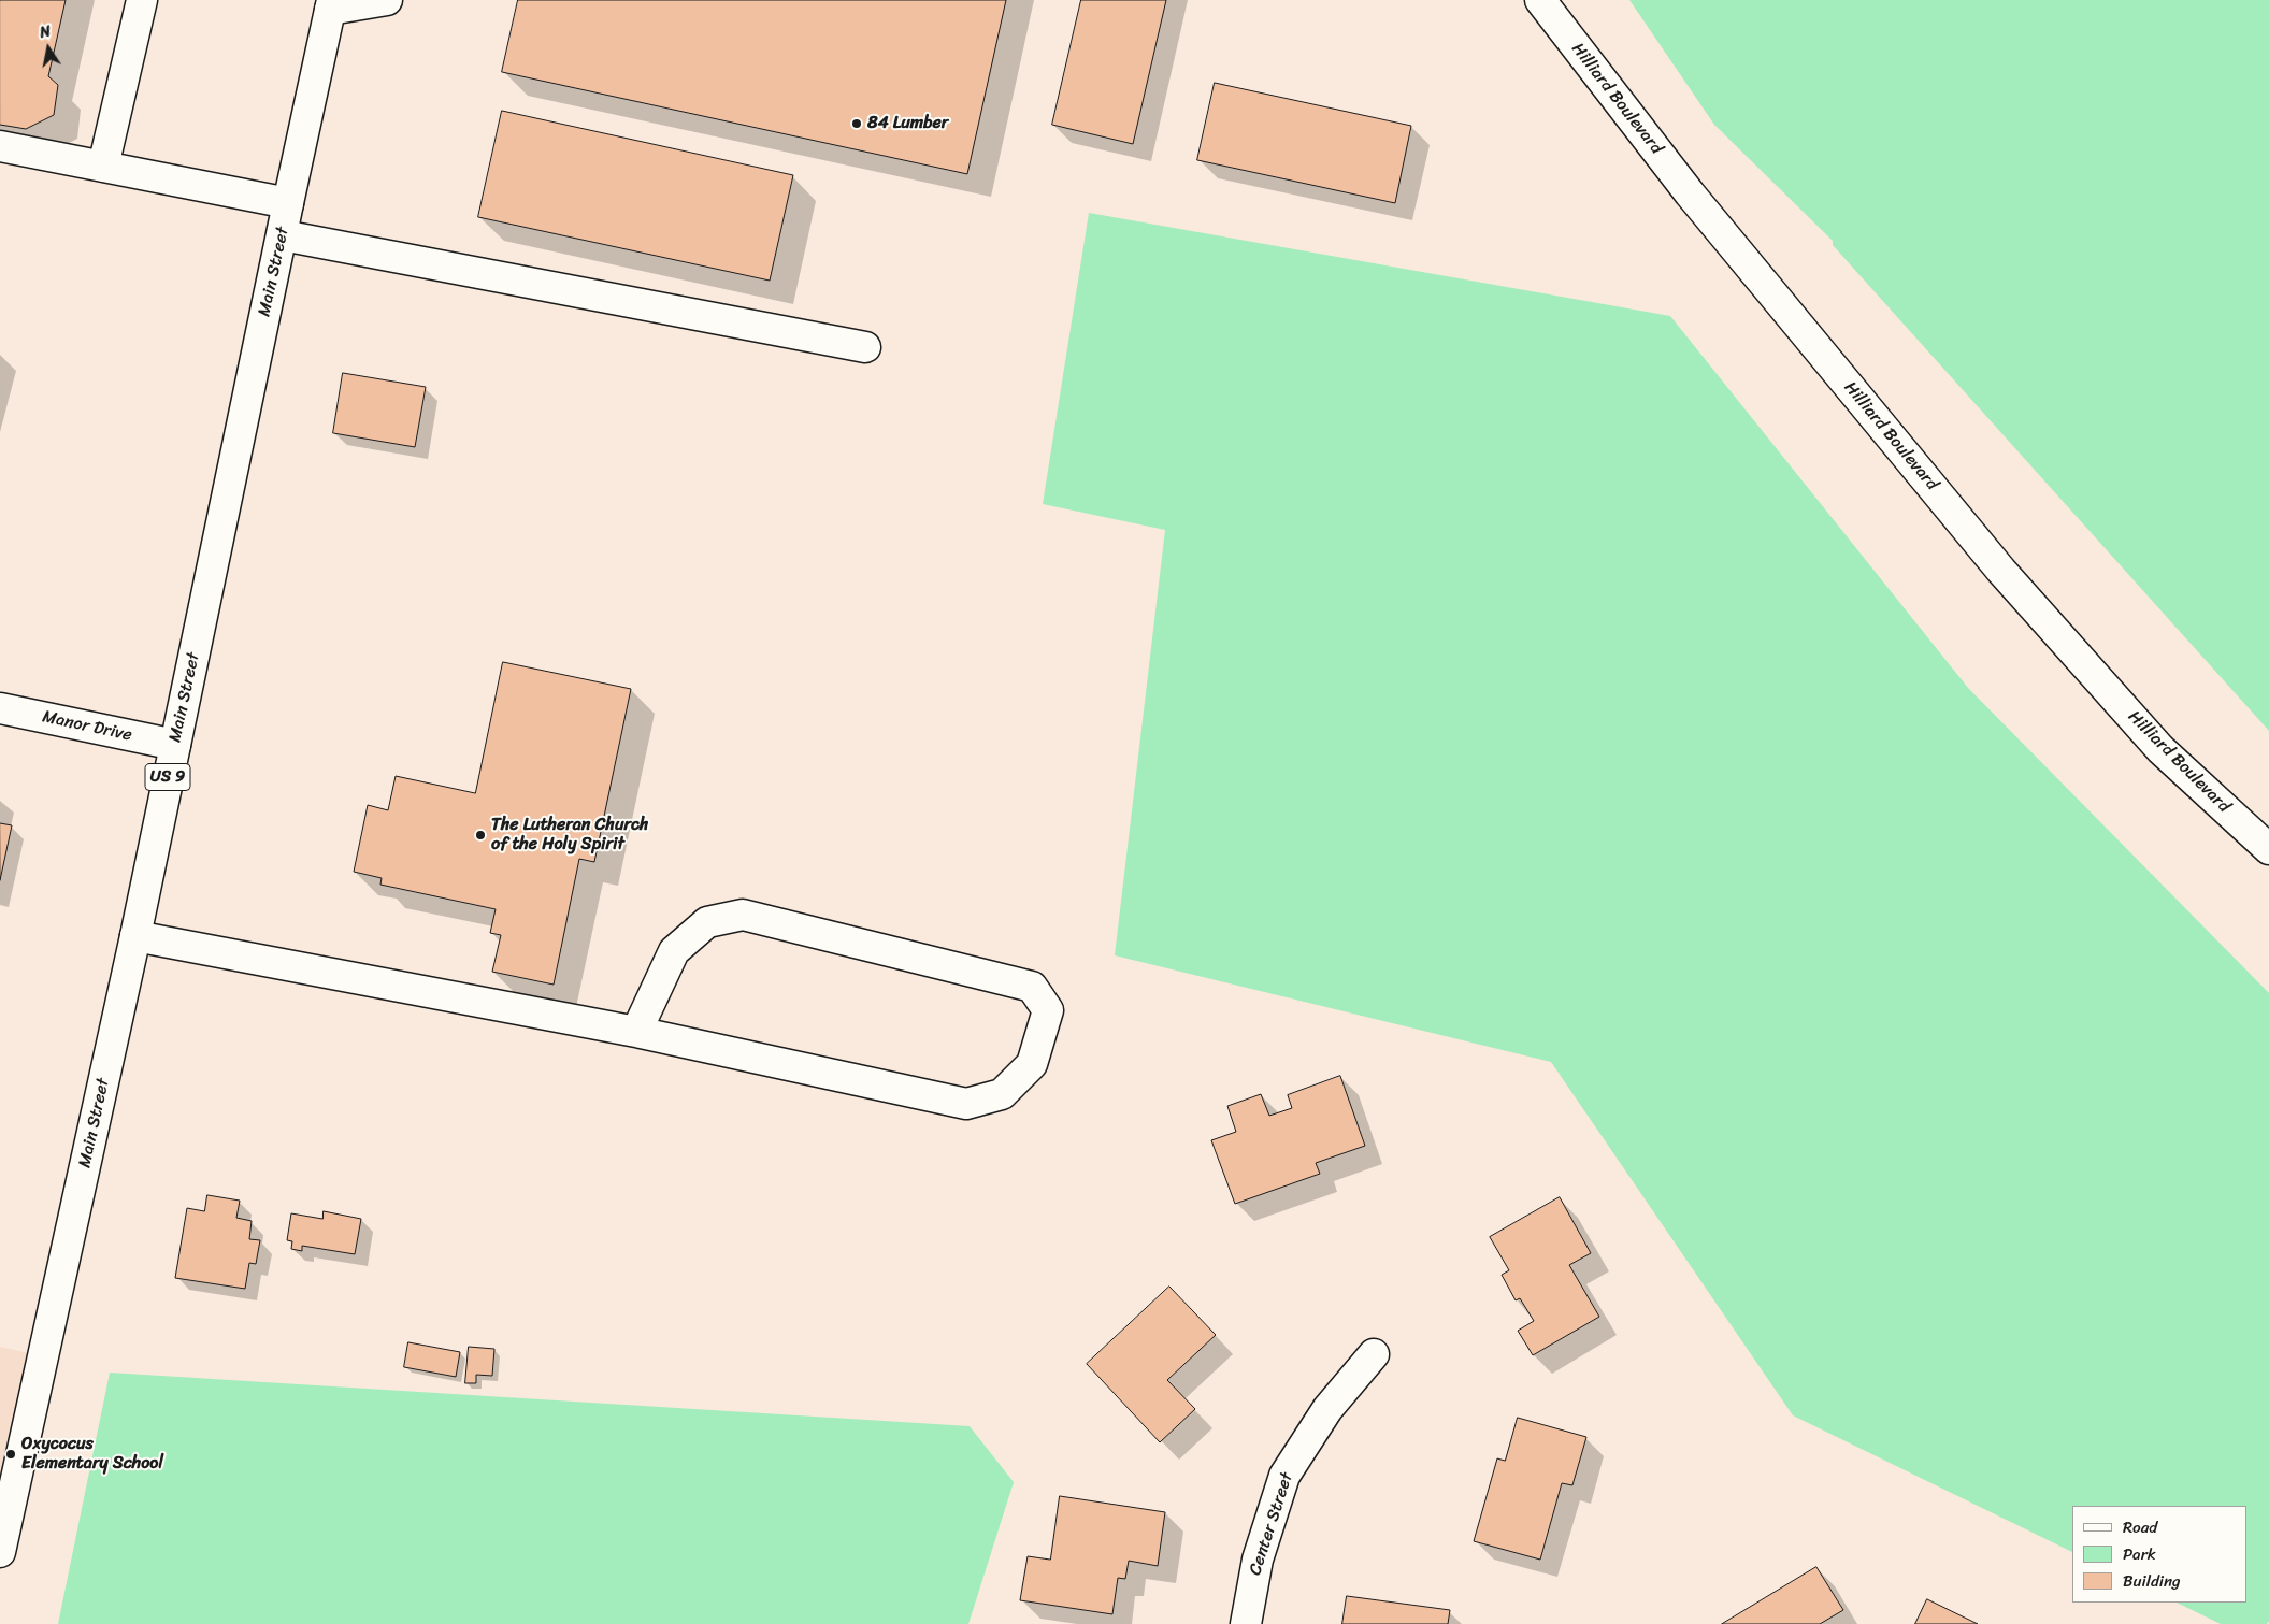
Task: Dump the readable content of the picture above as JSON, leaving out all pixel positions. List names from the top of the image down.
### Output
{
  "streets": {
    "main road": [
      "Hilliard Boulevard",
      "Main Street",
      "Manor Drive",
      "US 9",
      "Center Street"
    ]
  },
  "crossings": [
    ["Main Street", "Manor Drive"]
  ],
  "places": ["84 Lumber", "The Lutheran Church of the Holy Spirit", "Oxycocus Elementary School"],
  "legend": ["Road", "Park", "Building"],
  "north": "top"
}
